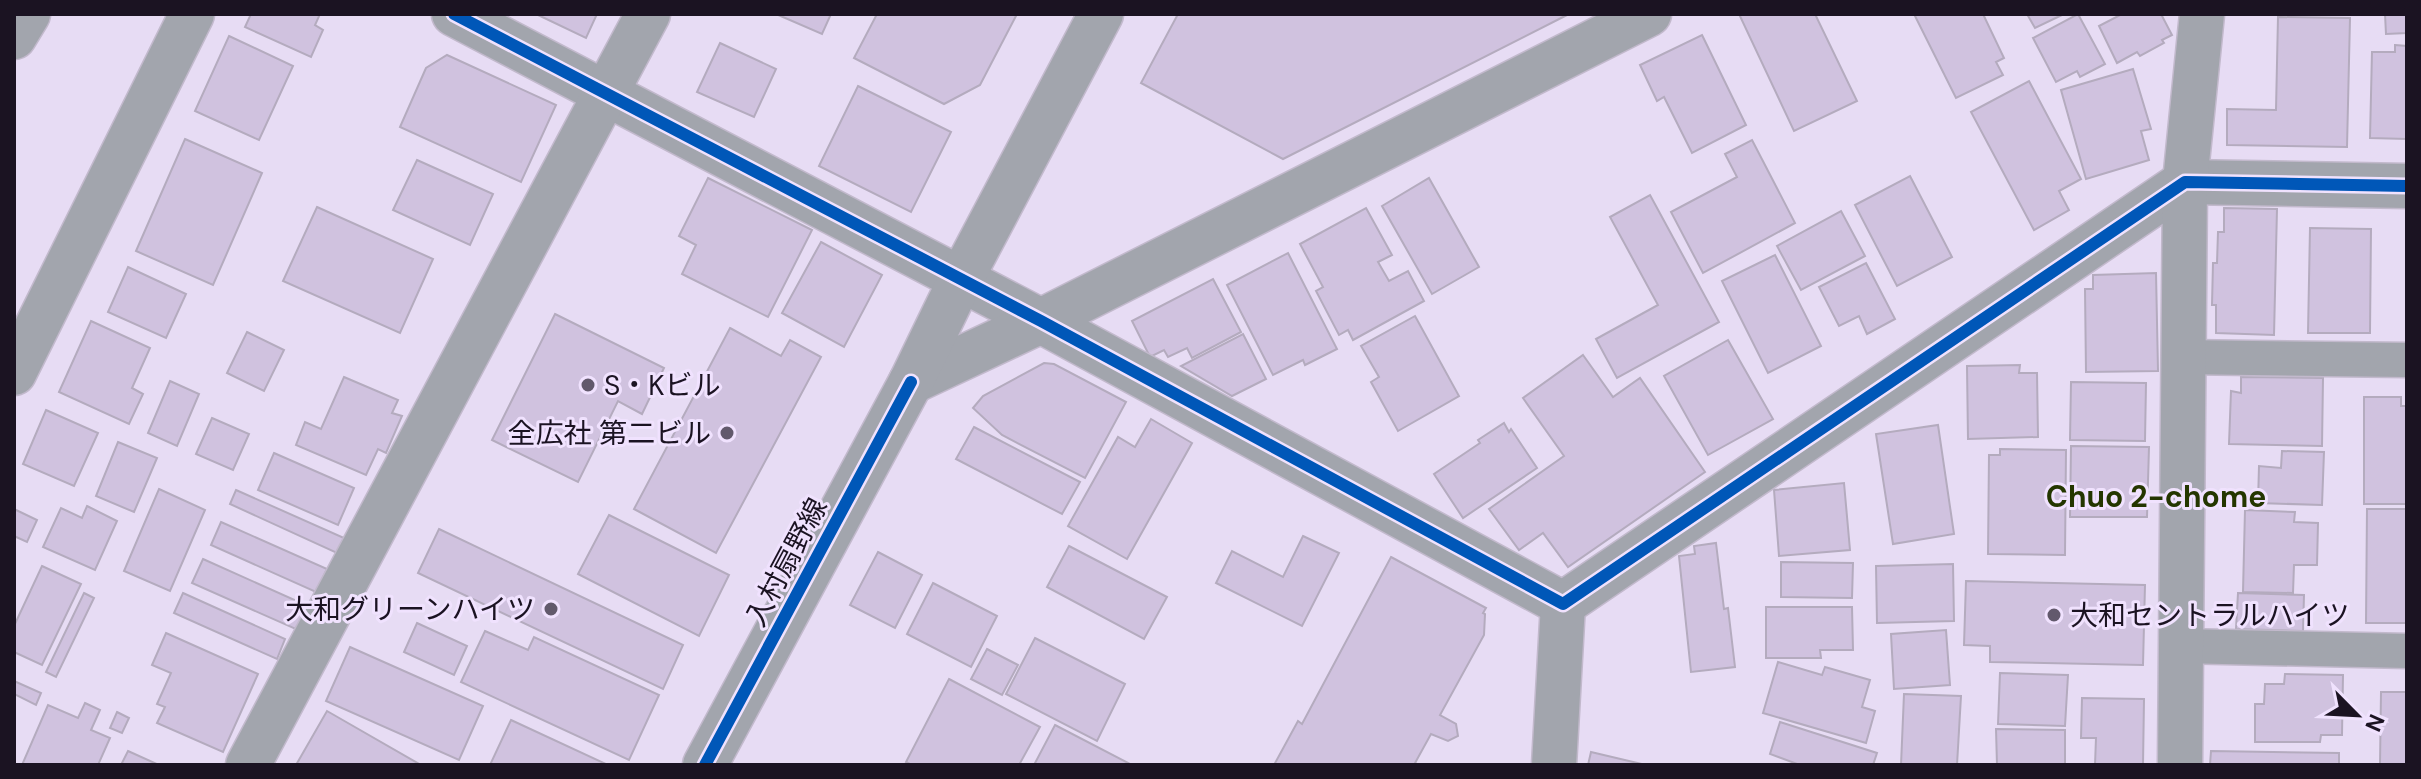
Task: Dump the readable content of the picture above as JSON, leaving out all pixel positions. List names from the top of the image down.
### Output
{
  "streets": {
    "street": ["入村扇野線"]
  },
  "districts": ["Chuo 2-chome"],
  "places": [
    "S・Kビル",
    "全広社 第二ビル",
    "大和グリーンハイツ",
    "大和セントラルハイツ"
  ],
  "north": "bottom right"
}
